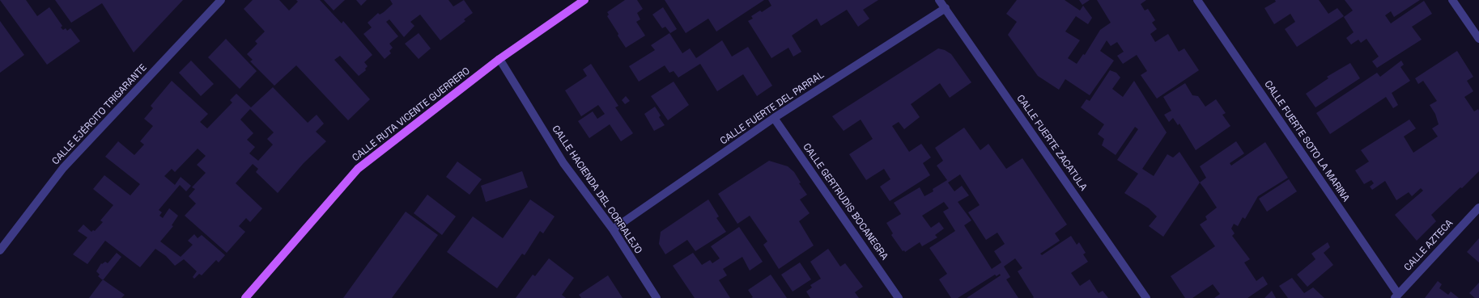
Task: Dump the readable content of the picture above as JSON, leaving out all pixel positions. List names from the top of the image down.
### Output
{
  "streets": {
    "main road": ["CALLE RUTA VICENTE GUERRERO"],
    "street": [
      "CALLE FUERTE DEL PARRAL",
      "CALLE EJÉRCITO TRIGARANTE",
      "CALLE FUERTE SOTO LA MARINA",
      "CALLE FUERTE ZACATULA",
      "CALLE HACIENDA DEL CORRALEJO",
      "CALLE GERTRUDIS BOCANEGRA",
      "CALLE AZTECA"
    ]
  },
  "crossings": [
    ["CALLE FUERTE DEL PARRAL", "CALLE FUERTE ZACATULA"],
    ["CALLE FUERTE DEL PARRAL", "CALLE HACIENDA DEL CORRALEJO"],
    ["CALLE FUERTE DEL PARRAL", "CALLE GERTRUDIS BOCANEGRA"],
    ["CALLE RUTA VICENTE GUERRERO", "CALLE HACIENDA DEL CORRALEJO"],
    ["CALLE FUERTE SOTO LA MARINA", "CALLE AZTECA"]
  ]
}
